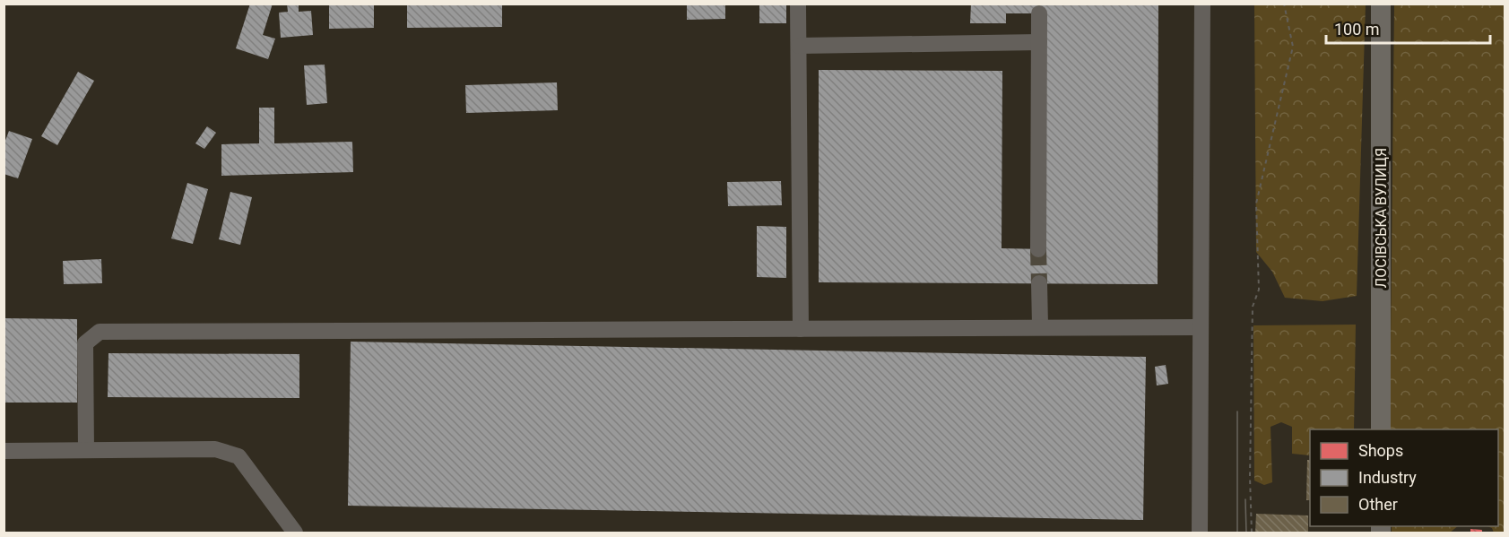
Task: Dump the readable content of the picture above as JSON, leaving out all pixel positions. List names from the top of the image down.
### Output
{
  "streets": {
    "main road": ["ЛОСІВСЬКА ВУЛИЦЯ"]
  },
  "legend": ["Shops", "Industry", "Other"],
  "scale_bar": "100 m"
}
